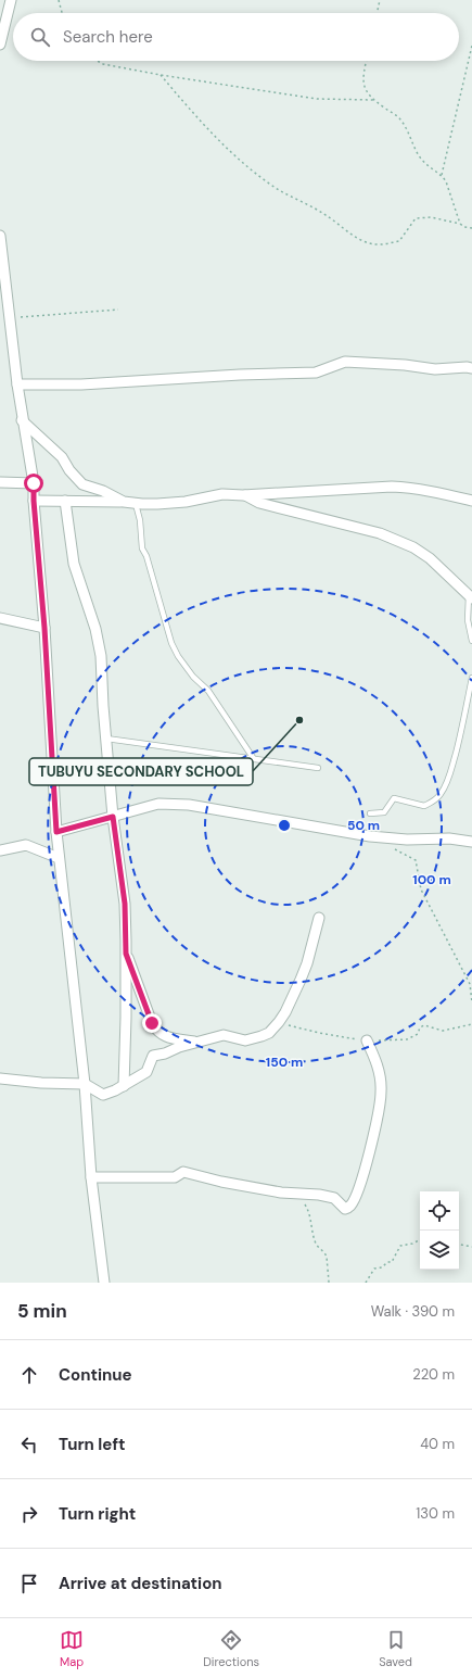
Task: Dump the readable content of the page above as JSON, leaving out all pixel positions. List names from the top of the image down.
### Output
{
  "places": ["TUBUYU SECONDARY SCHOOL"],
  "page": {
    "search": "Search here",
    "heading": ["5 min", "Walk · 390 m"],
    "list": [
      ["Continue", "220 m"],
      ["Turn left", "40 m"],
      ["Turn right", "130 m"],
      "Arrive at destination"
    ],
    "nav": ["Map", "Directions", "Saved"]
  },
  "rings": ["50 m", "100 m", "150 m"]
}
